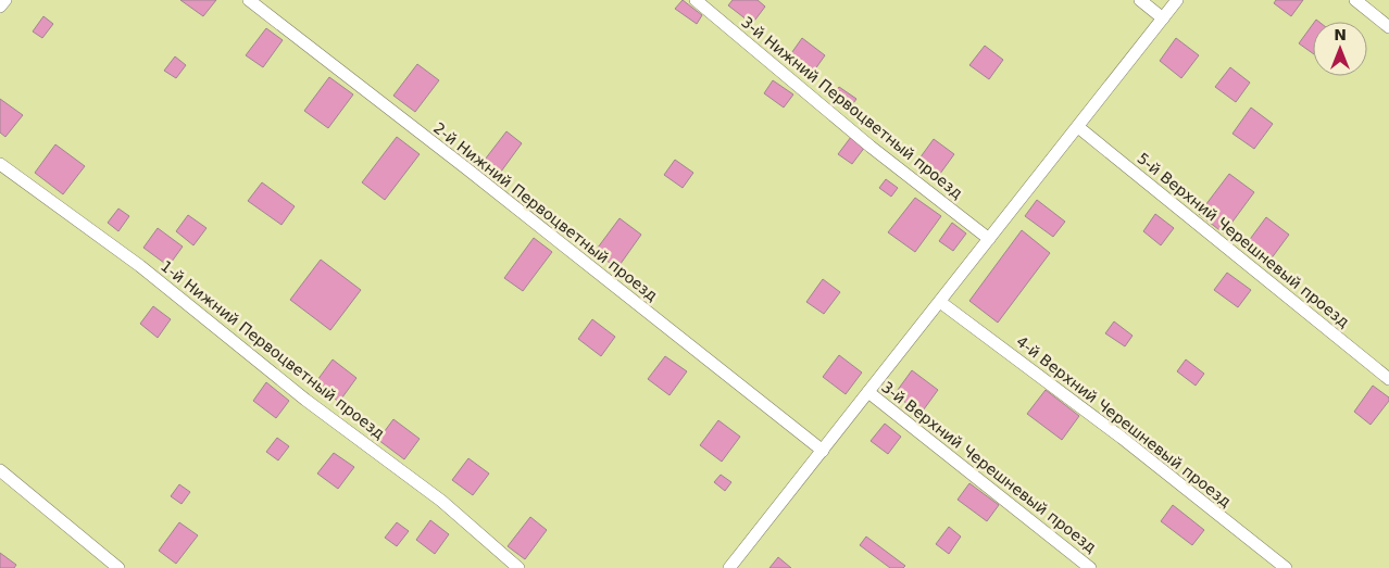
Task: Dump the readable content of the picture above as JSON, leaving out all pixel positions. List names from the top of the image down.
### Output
{
  "streets": {
    "lane": [
      "3-й Нижний Первоцветный проезд",
      "2-й Нижний Первоцветный проезд",
      "5-й Верхний Черешневый проезд",
      "1-й Нижний Первоцветный проезд",
      "4-й Верхний Черешневый проезд",
      "3-й Верхний Черешневый проезд"
    ]
  },
  "north": "top"
}
